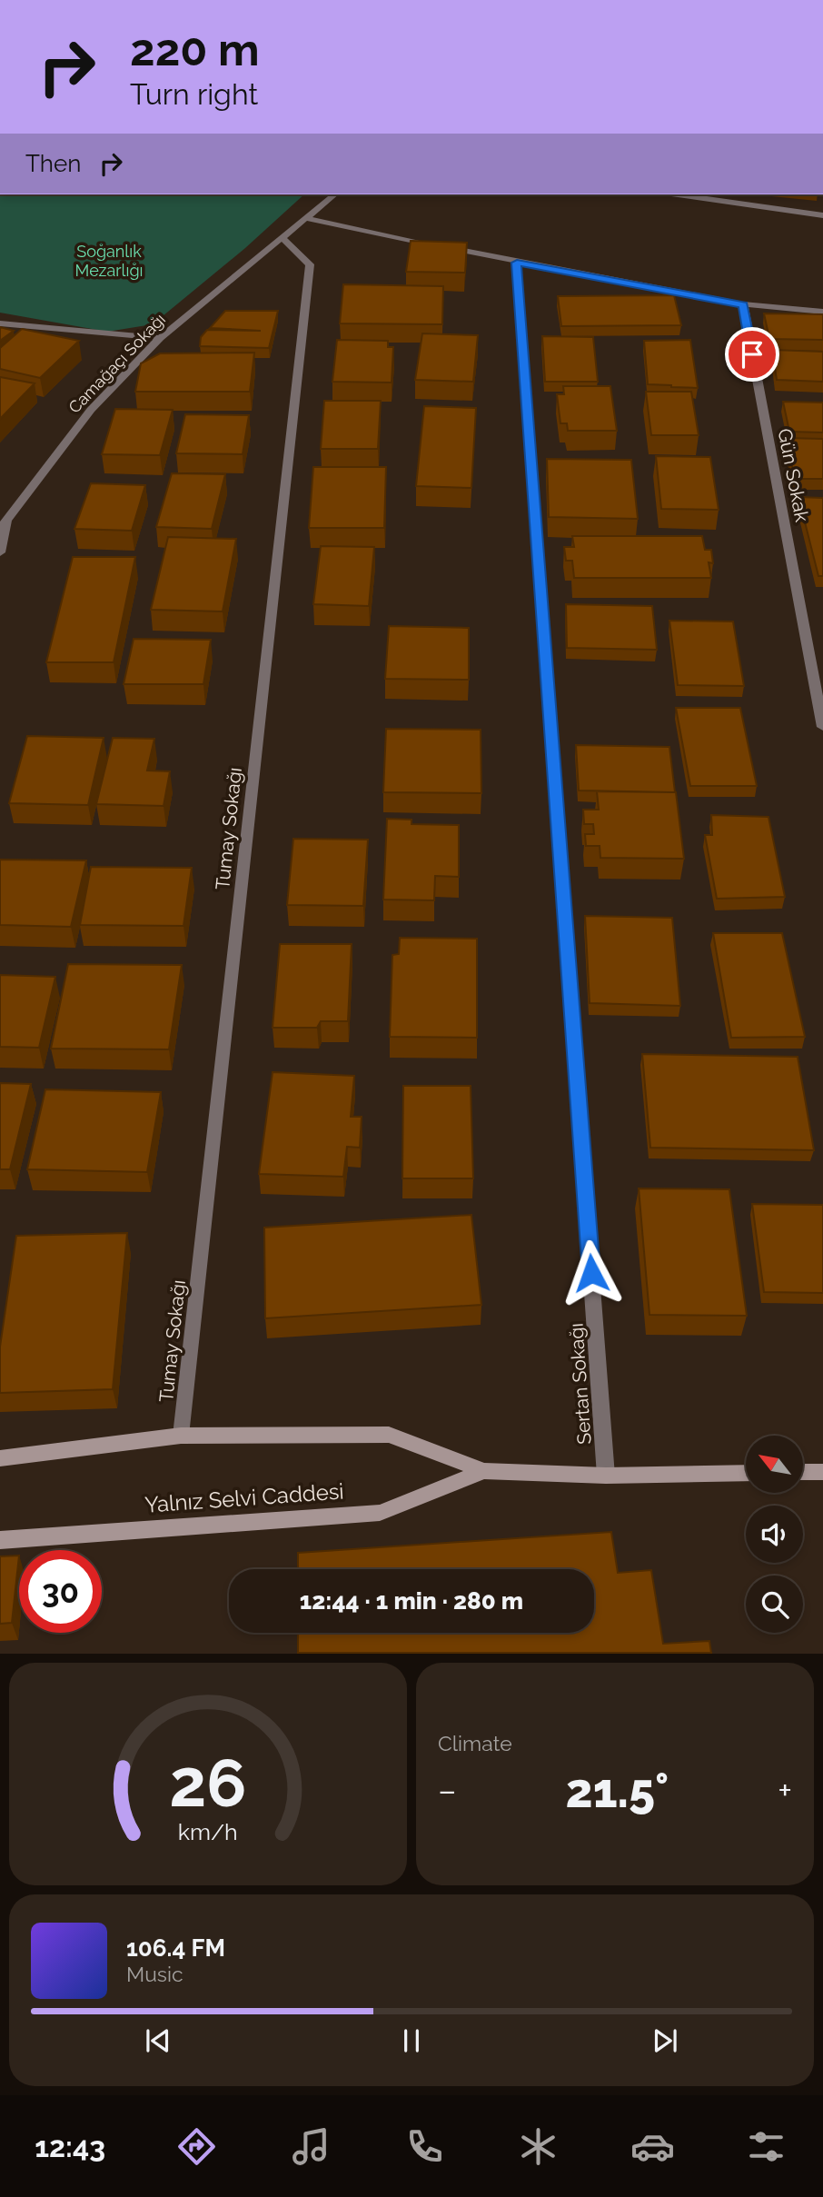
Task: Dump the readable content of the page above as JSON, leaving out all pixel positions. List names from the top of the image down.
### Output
{
  "streets": {
    "street": [
      "Camağaçı Sokağı",
      "Gün Sokak",
      "Tumay Sokağı",
      "Sertan Sokağı",
      "Yalnız Selvi Caddesi"
    ]
  },
  "crossings": [
    ["Camağaçı Sokağı", "Tumay Sokağı"],
    ["Tumay Sokağı", "Yalnız Selvi Caddesi"],
    ["Sertan Sokağı", "Yalnız Selvi Caddesi"]
  ],
  "parks": ["Soğanlık Mezarlığı"],
  "north": "top left",
  "page": {
    "turn": ["220 m", "Turn right"],
    "then": "Then",
    "limit": "30",
    "trip": "12:44 · 1 min · 280 m",
    "tile": "Climate",
    "heat": ["−", "21.5°", "+"],
    "song": ["106.4 FM", "Music"],
    "tabs": "12:43",
    "gauge": ["26", "km/h"]
  }
}
